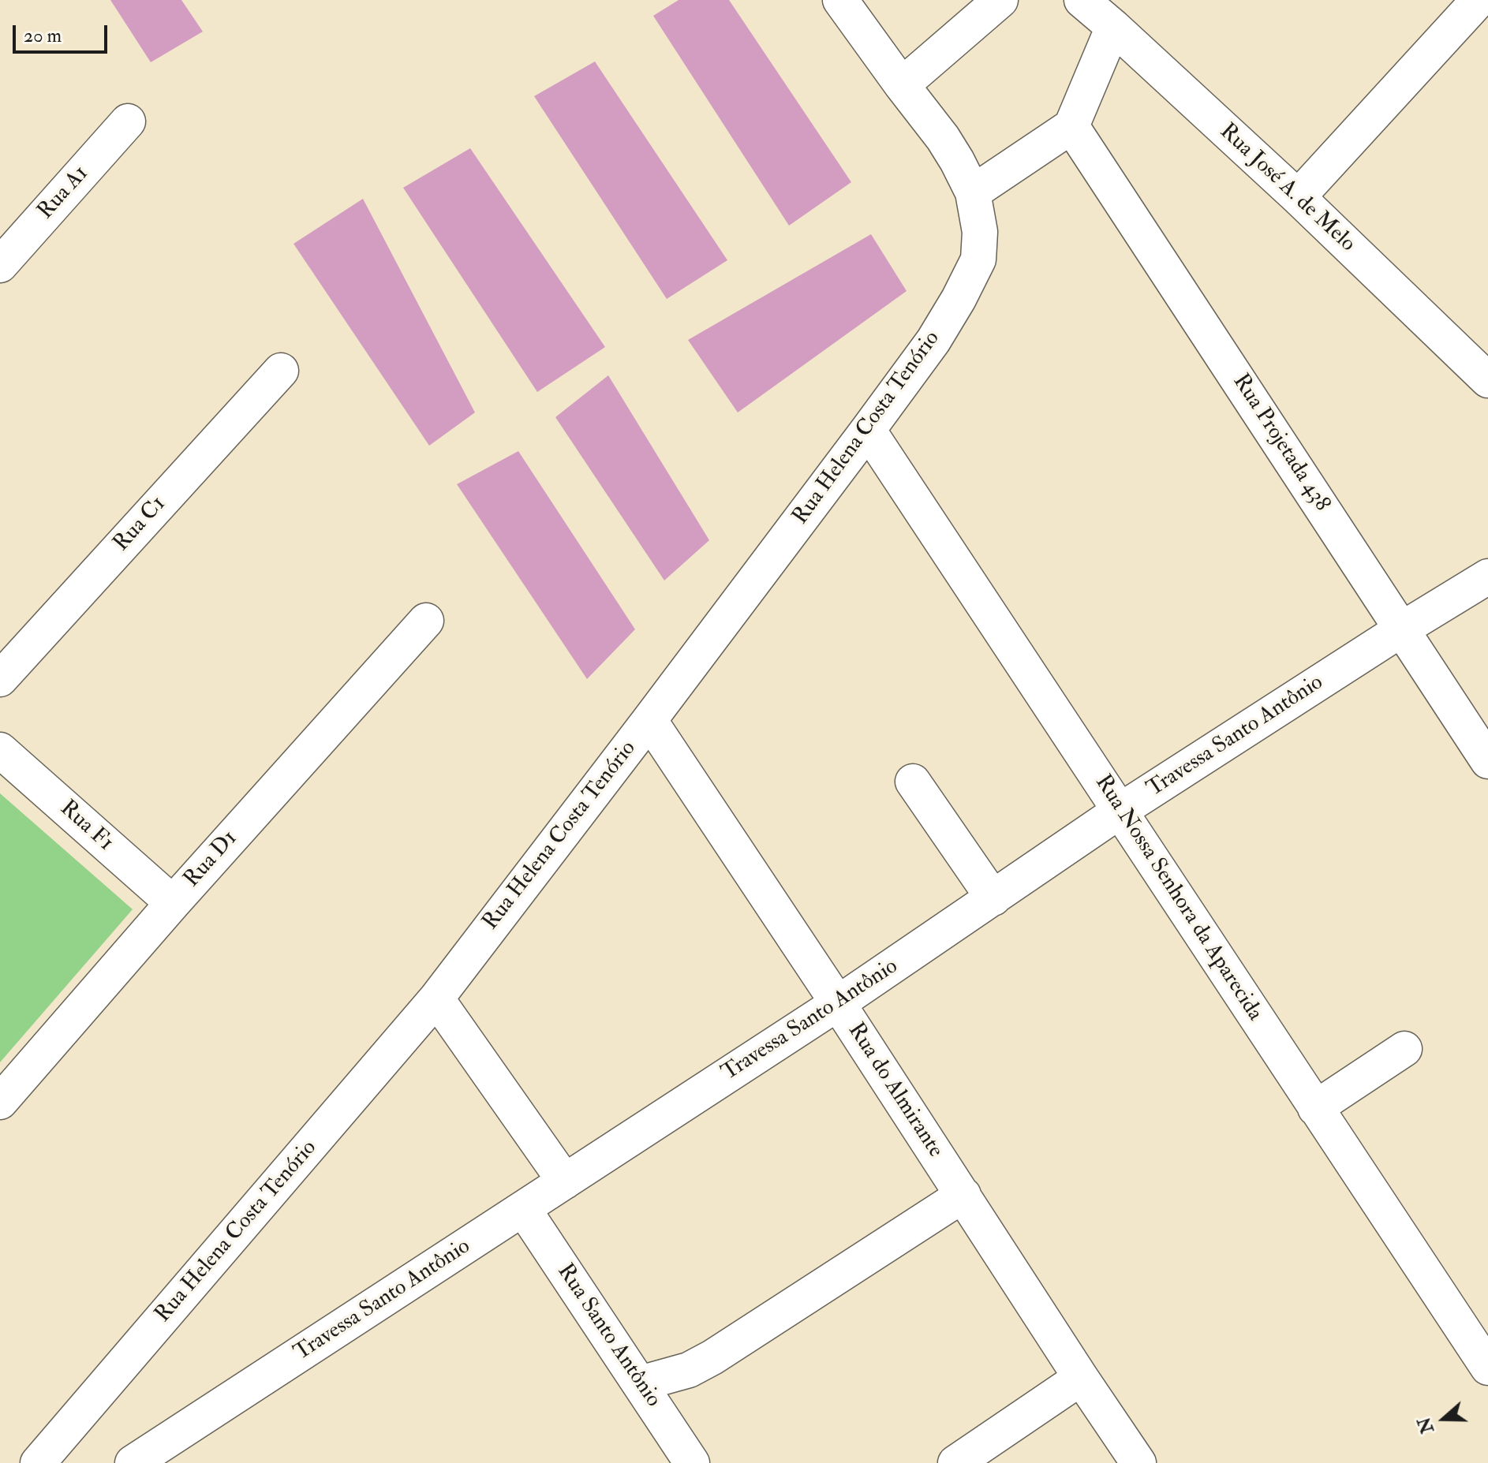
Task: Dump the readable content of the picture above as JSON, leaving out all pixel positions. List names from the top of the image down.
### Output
{
  "streets": {
    "street": [
      "Rua José A. de Melo",
      "Rua A1",
      "Rua Helena Costa Tenório",
      "Rua Projetada 438",
      "Rua C1",
      "Travessa Santo Antônio",
      "Rua F1",
      "Rua D1",
      "Rua Nossa Senhora da Aparecida",
      "Rua do Almirante",
      "Rua Santo Antônio"
    ]
  },
  "crossings": [
    ["Rua Helena Costa Tenório", "Rua Nossa Senhora da Aparecida"],
    ["Rua Helena Costa Tenório", "Rua do Almirante"],
    ["Rua Projetada 438", "Travessa Santo Antônio"],
    ["Travessa Santo Antônio", "Rua Nossa Senhora da Aparecida"],
    ["Travessa Santo Antônio", "Rua do Almirante"],
    ["Travessa Santo Antônio", "Rua Santo Antônio"],
    ["Rua F1", "Rua D1"]
  ],
  "scale_bar": "20 m",
  "north": "left"
}
